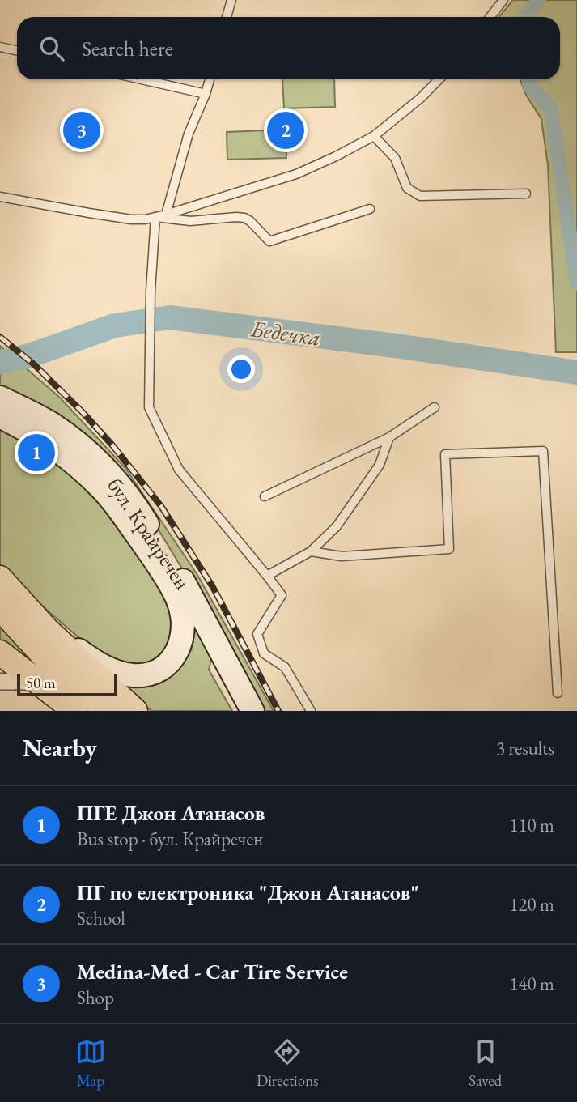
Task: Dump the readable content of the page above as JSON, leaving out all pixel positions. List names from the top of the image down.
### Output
{
  "streets": {
    "main road": ["бул. Крайречен"]
  },
  "water": ["Бедечка"],
  "scale_bar": "50 m",
  "page": {
    "search": "Search here",
    "pins": ["2", "3", "1"],
    "scale": "50 m",
    "heading": ["Nearby", "3 results"],
    "list": [
      {
        "mark": "1",
        "name": "ПГЕ Джон Атанасов",
        "note": "Bus stop · бул. Крайречен",
        "value": "110 m"
      },
      {
        "mark": "2",
        "name": "ПГ по електроника \"Джон Атанасов\"",
        "note": "School",
        "value": "120 m"
      },
      {
        "mark": "3",
        "name": "Medina-Med - Car Tire Service",
        "note": "Shop",
        "value": "140 m"
      }
    ],
    "nav": ["Map", "Directions", "Saved"]
  }
}
